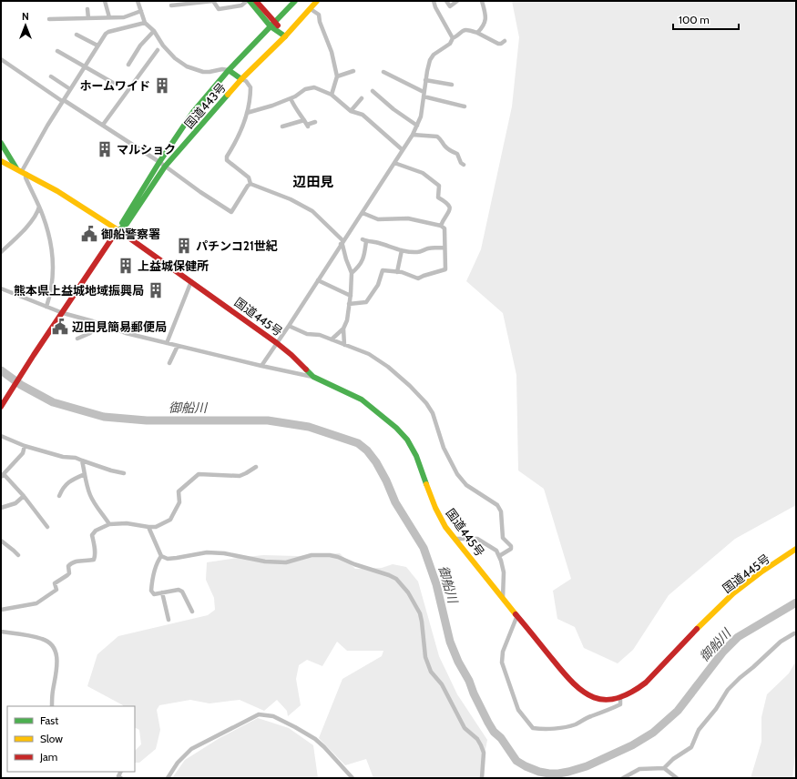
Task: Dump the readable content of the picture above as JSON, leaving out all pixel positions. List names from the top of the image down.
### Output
{
  "streets": {
    "main road": ["国道443号", "国道445号"]
  },
  "crossings": [
    ["国道443号", "国道445号"]
  ],
  "districts": ["辺田見"],
  "water": ["御船川"],
  "places": {
    "building": [
      "ホームワイド",
      "マルショク",
      "パチンコ21世紀",
      "上益城保健所",
      "熊本県上益城地域振興局"
    ],
    "public building": ["御船警察署", "辺田見簡易郵便局"]
  },
  "legend": ["Fast", "Slow", "Jam"],
  "scale_bar": "100 m",
  "north": "top"
}
